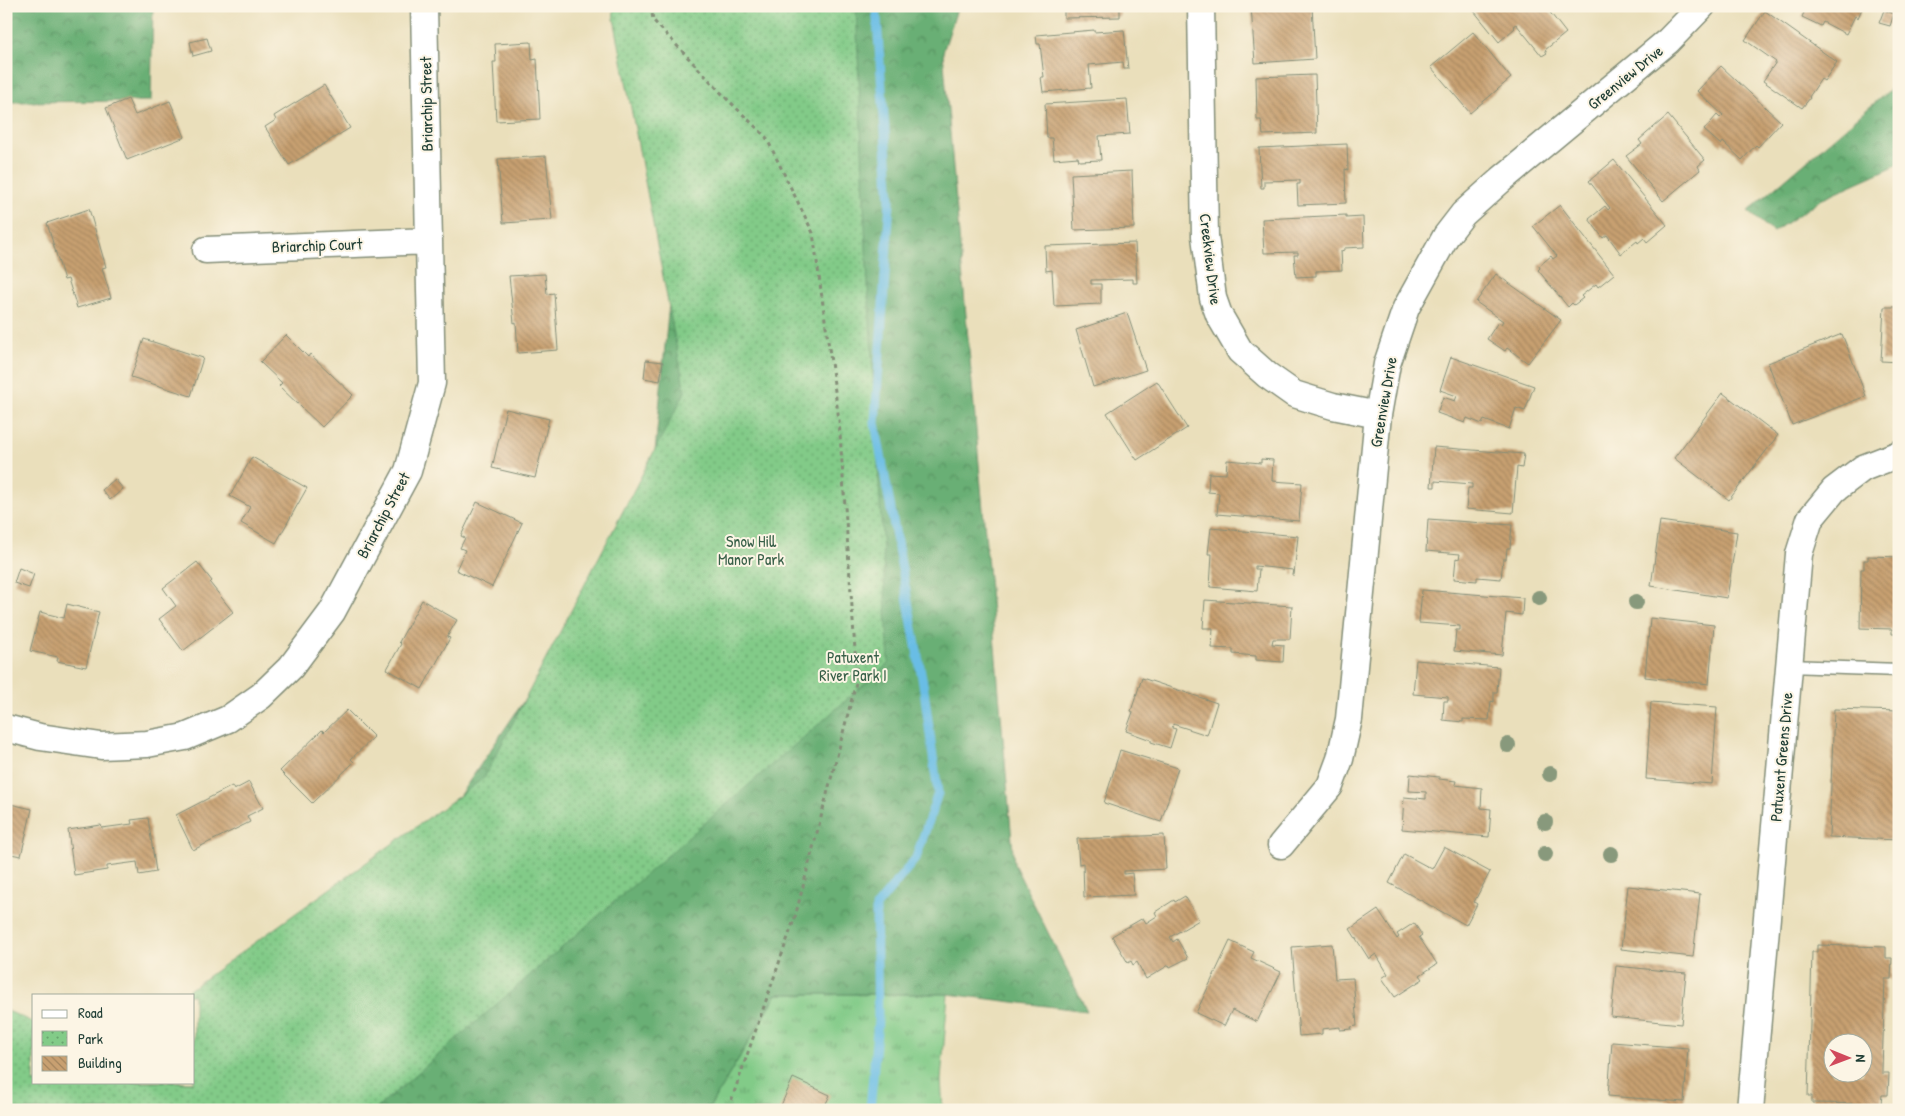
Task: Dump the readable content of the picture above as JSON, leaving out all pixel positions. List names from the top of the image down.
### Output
{
  "streets": {
    "street": [
      "Greenview Drive",
      "Briarchip Street",
      "Briarchip Court",
      "Creekview Drive",
      "Patuxent Greens Drive"
    ]
  },
  "crossings": [
    ["Greenview Drive", "Creekview Drive"],
    ["Briarchip Street", "Briarchip Court"]
  ],
  "parks": ["Snow Hill Manor Park", "Patuxent River Park I"],
  "legend": ["Road", "Park", "Building"],
  "north": "right"
}
